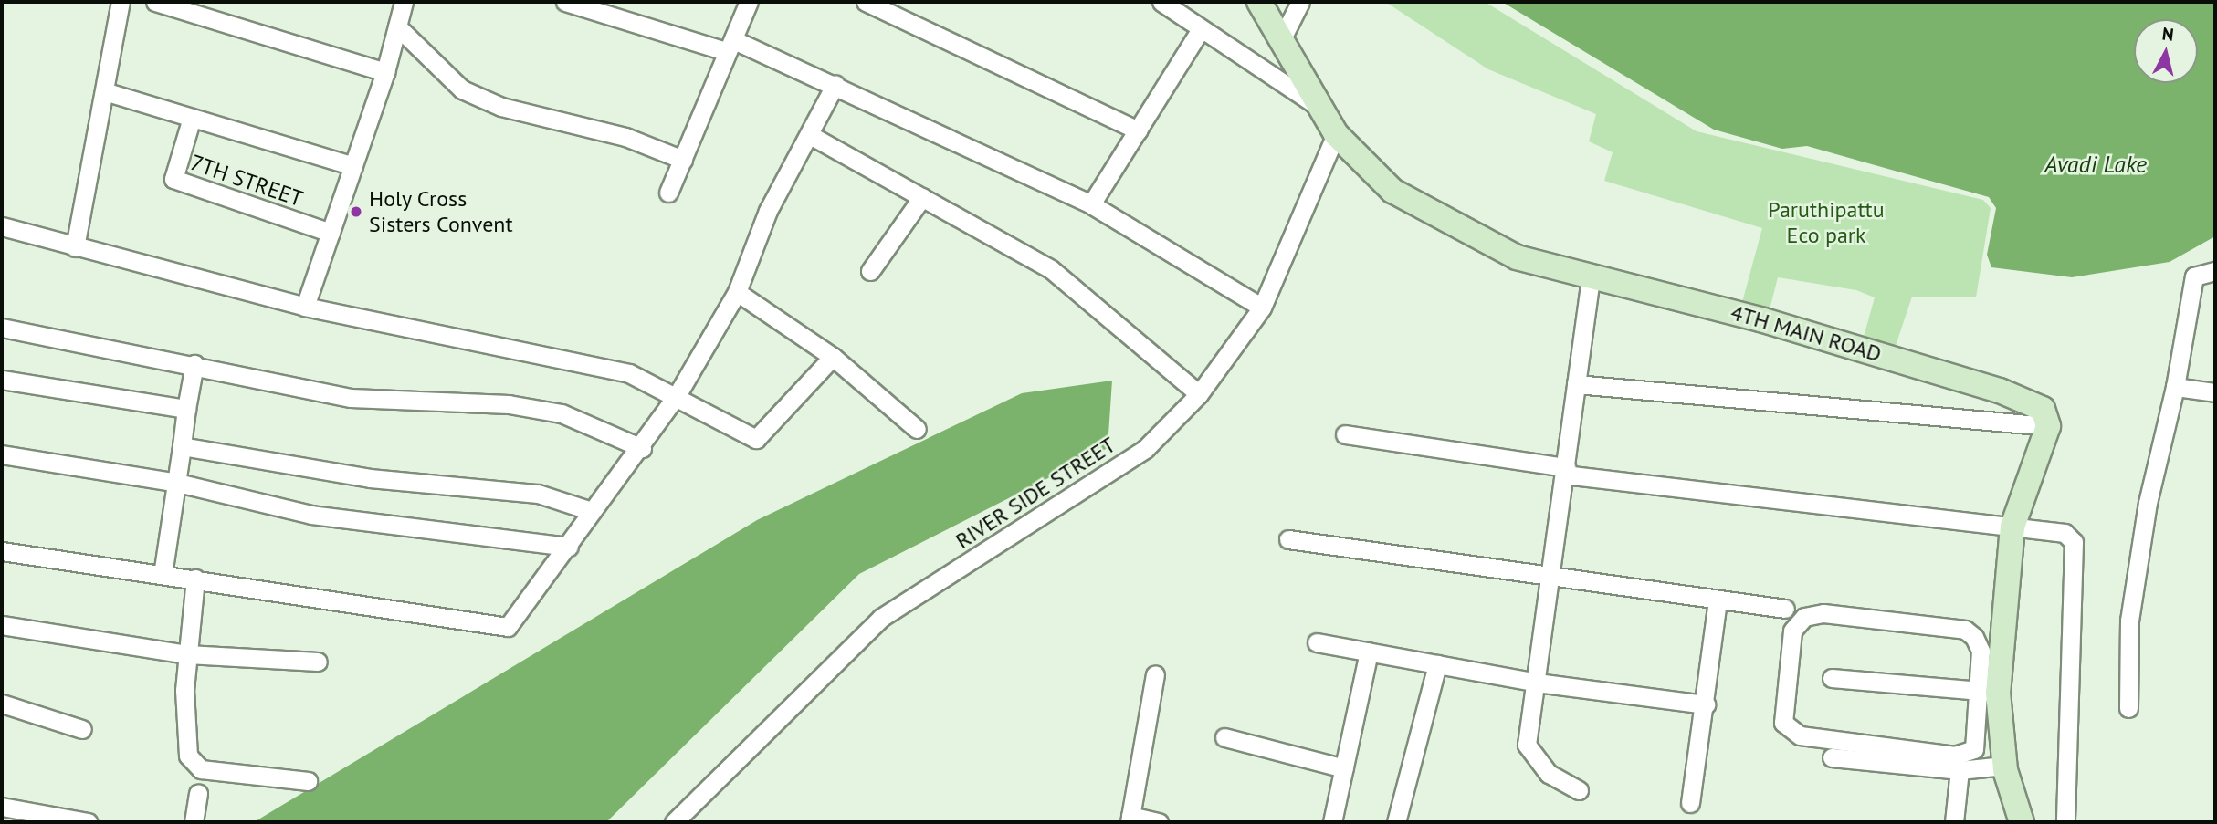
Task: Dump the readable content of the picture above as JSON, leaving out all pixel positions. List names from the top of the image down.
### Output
{
  "streets": {
    "main road": ["4TH MAIN ROAD"],
    "street": ["7TH STREET", "RIVER SIDE STREET"]
  },
  "crossings": [
    ["4TH MAIN ROAD", "RIVER SIDE STREET"]
  ],
  "water": ["Avadi Lake"],
  "parks": ["Paruthipattu Eco park"],
  "places": ["Holy Cross Sisters Convent"],
  "north": "top"
}
